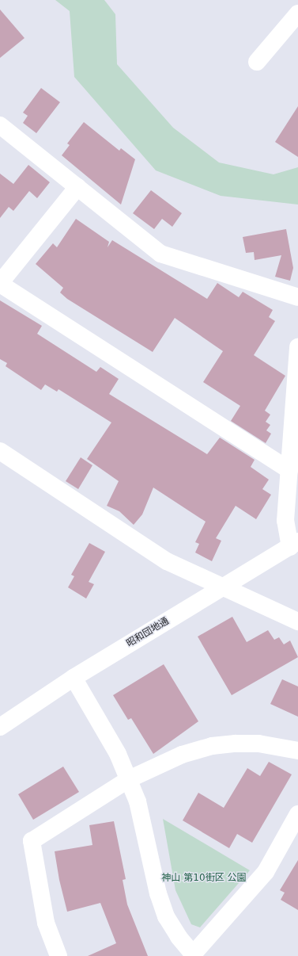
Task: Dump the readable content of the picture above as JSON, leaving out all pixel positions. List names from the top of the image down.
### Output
{
  "streets": {
    "street": ["昭和団地通"]
  },
  "parks": ["神山 第10街区 公園"]
}
